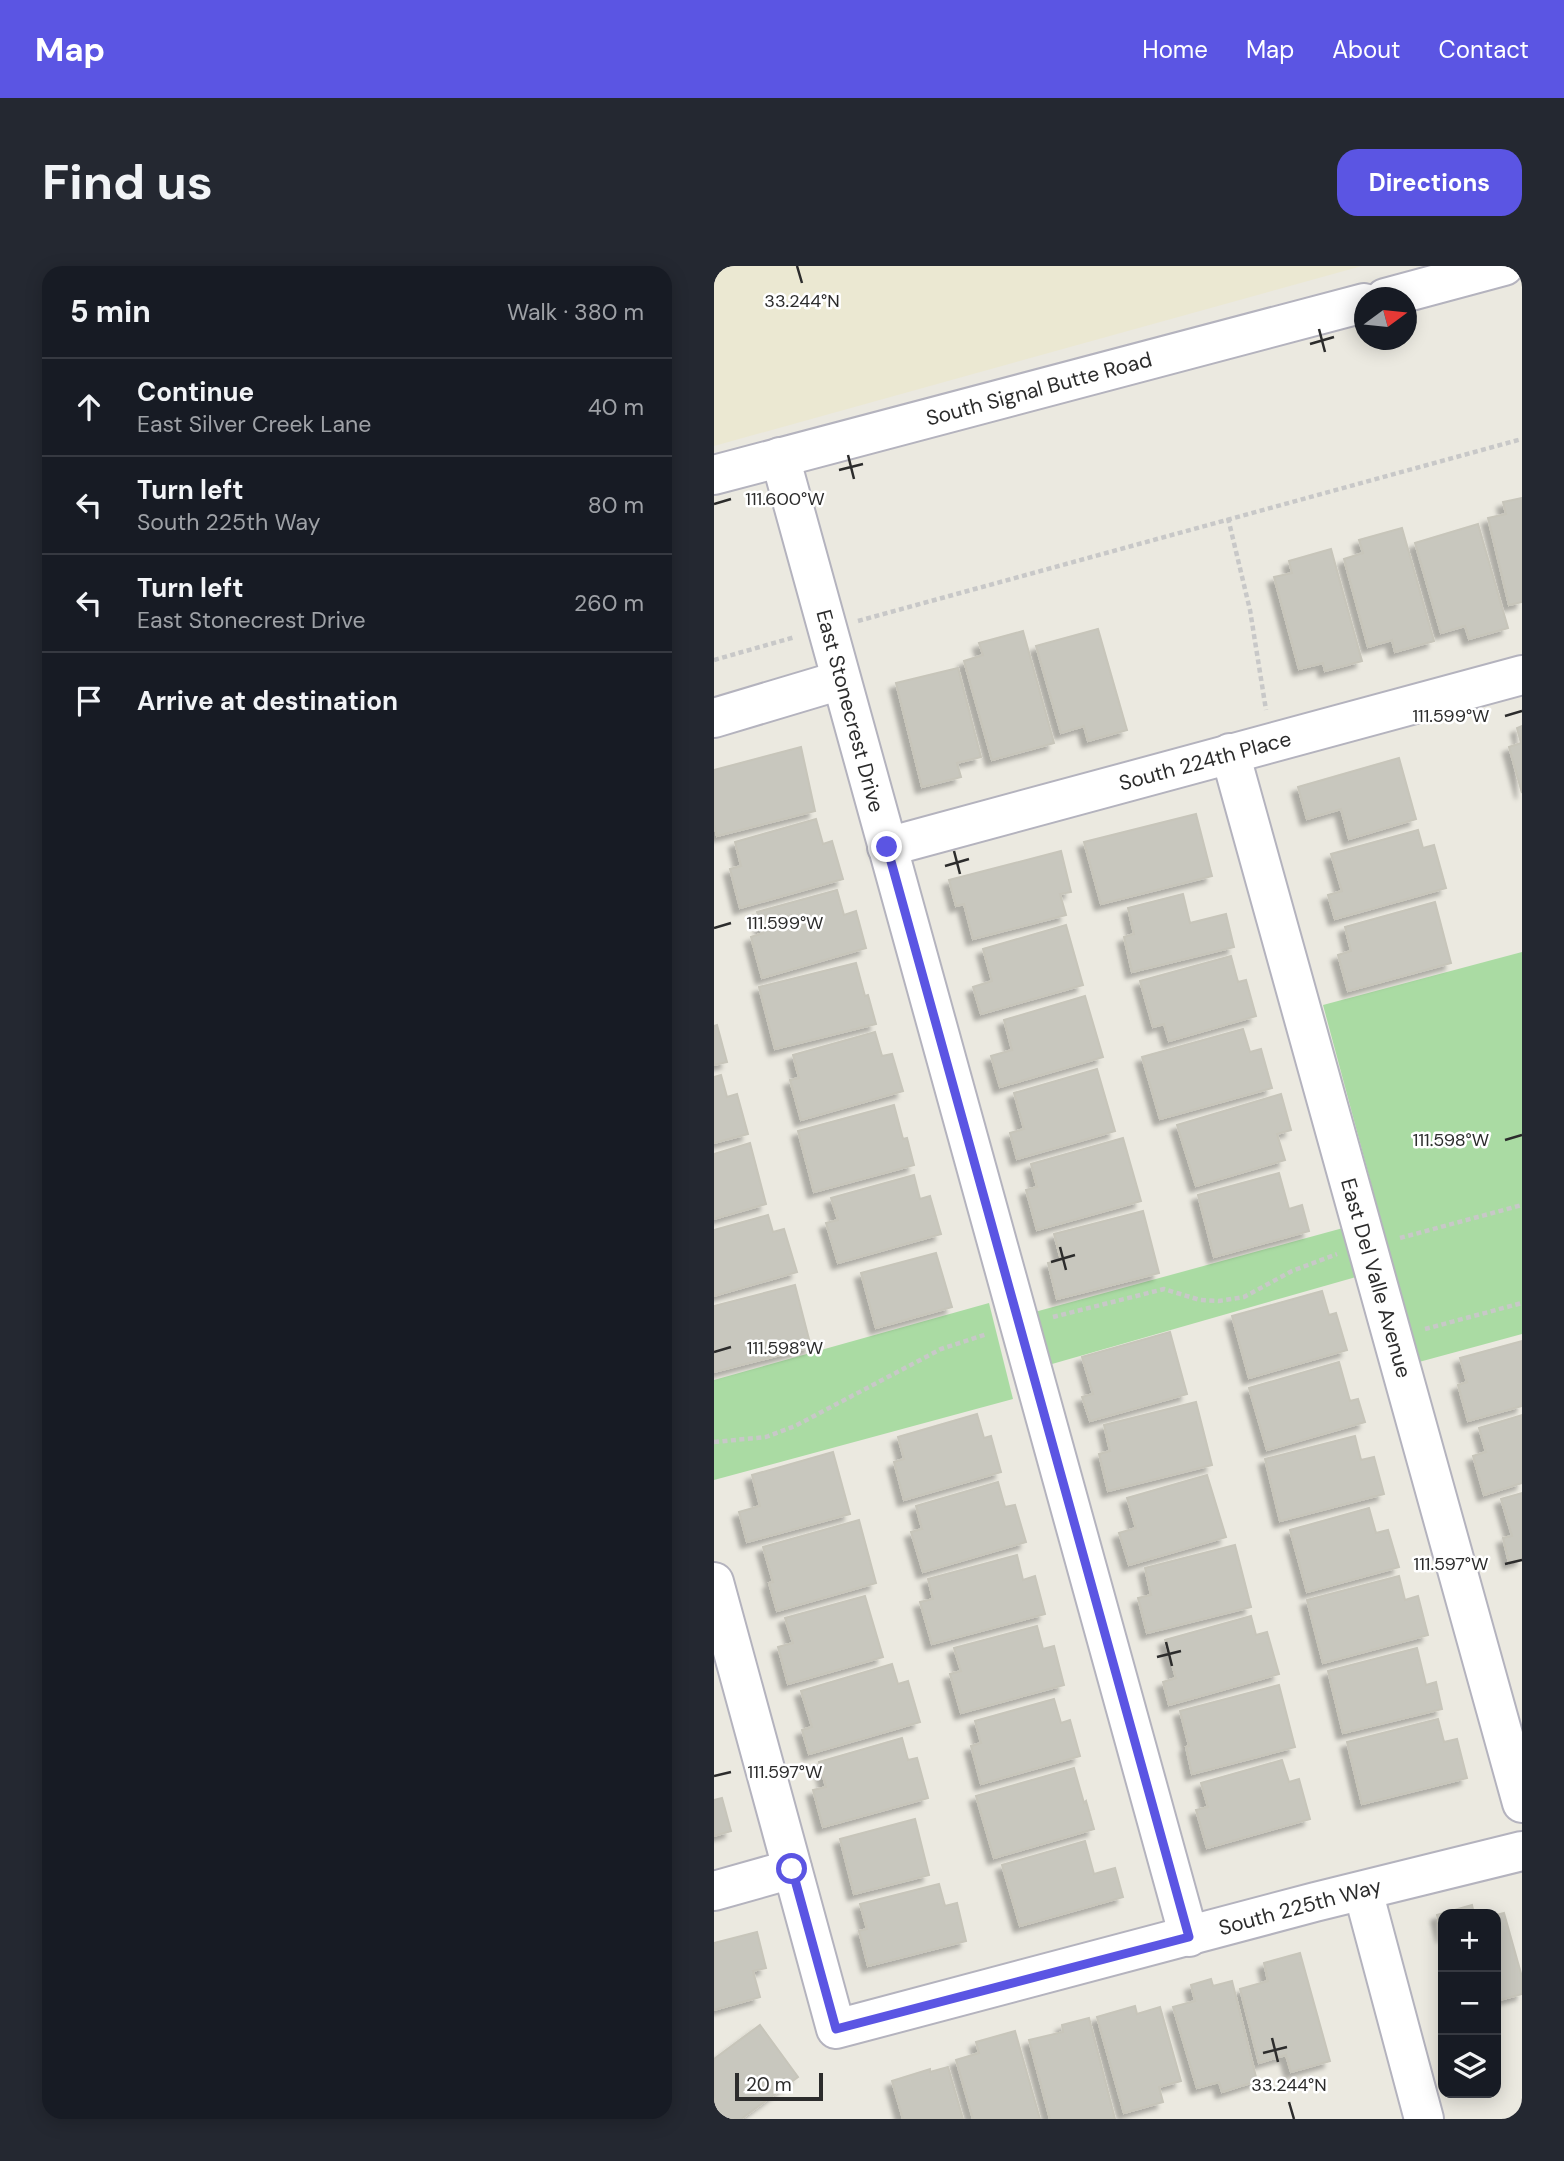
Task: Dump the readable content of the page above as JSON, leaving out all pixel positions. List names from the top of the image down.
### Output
{
  "streets": {
    "street": [
      "South Signal Butte Road",
      "East Stonecrest Drive",
      "South 224th Place",
      "East Del Valle Avenue",
      "South 225th Way"
    ]
  },
  "crossings": [
    ["South Signal Butte Road", "East Stonecrest Drive"],
    ["East Stonecrest Drive", "South 224th Place"],
    ["East Stonecrest Drive", "South 225th Way"],
    ["South 224th Place", "East Del Valle Avenue"]
  ],
  "scale_bar": "20 m",
  "north": "right",
  "page": {
    "header": "Map",
    "nav": [
      "Home",
      "Map",
      "About",
      "Contact"
    ],
    "buttons": "Directions",
    "title": "Find us",
    "heading": ["5 min", "Walk · 380 m"],
    "list": [
      ["Continue", "East Silver Creek Lane", "40 m"],
      ["Turn left", "South 225th Way", "80 m"],
      ["Turn left", "East Stonecrest Drive", "260 m"],
      "Arrive at destination"
    ],
    "map_buttons": ["+", "−"],
    "scale": "20 m"
  },
  "coordinates": [
    "33.244°N",
    "111.600°W",
    "111.599°W",
    "111.598°W",
    "111.597°W"
  ]
}
